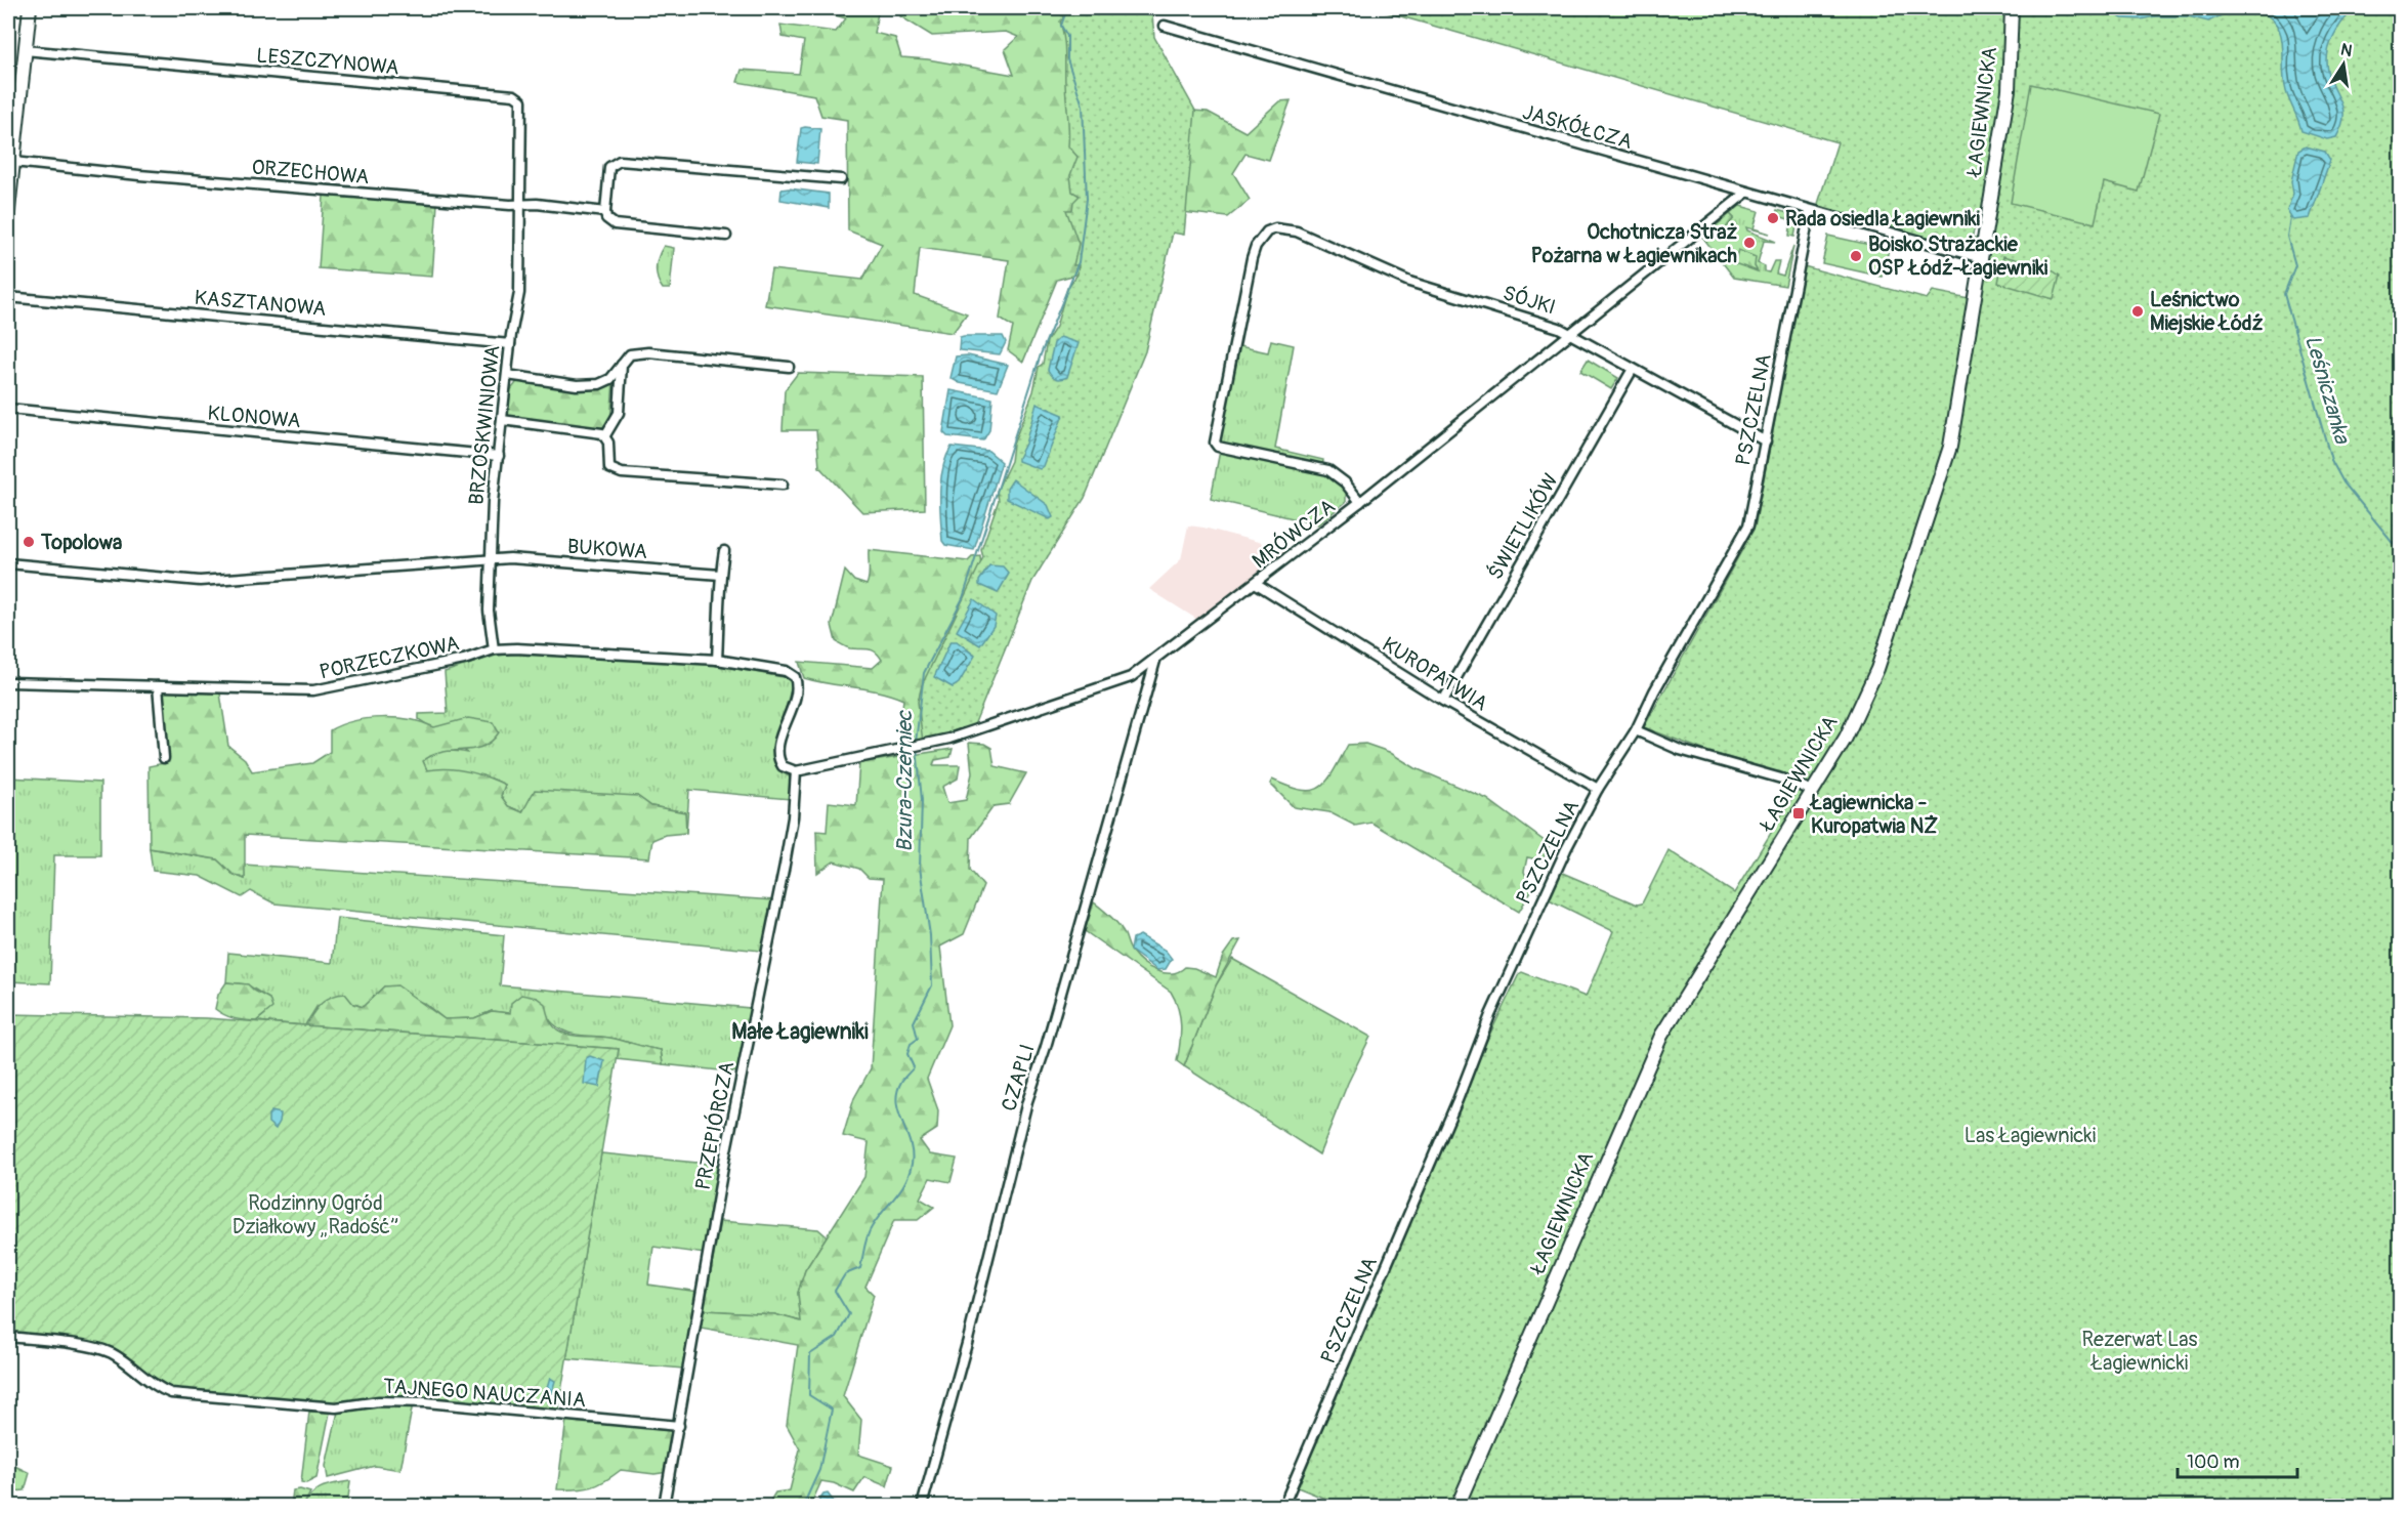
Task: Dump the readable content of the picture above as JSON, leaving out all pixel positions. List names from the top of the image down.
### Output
{
  "streets": {
    "street": [
      "LESZCZYNOWA",
      "ŁAGIEWNICKA",
      "JASKÓŁCZA",
      "ORZECHOWA",
      "SÓJKI",
      "KASZTANOWA",
      "PSZCZELNA",
      "KLONOWA",
      "BRZOSKWINIOWA",
      "ŚWIETLIKÓW",
      "MRÓWCZA",
      "BUKOWA",
      "PORZECZKOWA",
      "KUROPATWIA",
      "CZAPLI",
      "PRZEPIÓRCZA",
      "TAJNEGO NAUCZANIA"
    ]
  },
  "crossings": [
    ["LESZCZYNOWA", "ORZECHOWA"],
    ["LESZCZYNOWA", "BRZOSKWINIOWA"],
    ["ŁAGIEWNICKA", "JASKÓŁCZA"],
    ["JASKÓŁCZA", "PSZCZELNA"],
    ["JASKÓŁCZA", "MRÓWCZA"],
    ["ORZECHOWA", "BRZOSKWINIOWA"],
    ["SÓJKI", "PSZCZELNA"],
    ["SÓJKI", "ŚWIETLIKÓW"],
    ["SÓJKI", "MRÓWCZA"],
    ["KASZTANOWA", "BRZOSKWINIOWA"],
    ["PSZCZELNA", "KUROPATWIA"],
    ["KLONOWA", "BRZOSKWINIOWA"],
    ["BRZOSKWINIOWA", "BUKOWA"],
    ["BRZOSKWINIOWA", "PORZECZKOWA"],
    ["ŚWIETLIKÓW", "KUROPATWIA"],
    ["MRÓWCZA", "PORZECZKOWA"],
    ["MRÓWCZA", "KUROPATWIA"],
    ["MRÓWCZA", "CZAPLI"],
    ["MRÓWCZA", "PRZEPIÓRCZA"],
    ["PORZECZKOWA", "PRZEPIÓRCZA"],
    ["PRZEPIÓRCZA", "TAJNEGO NAUCZANIA"]
  ],
  "districts": ["Małe Łagiewniki"],
  "water": ["Leśniczanka", "Bzura-Czerniec"],
  "parks": ["Las Łagiewnicki", "Rodzinny Ogród Działkowy „Radość”", "Rezerwat Las Łagiewnicki"],
  "places": {
    "other": [
      "Rada osiedla Łagiewniki",
      "Ochotnicza Straż Pożarna w Łagiewnikach",
      "Boisko Strażackie OSP Łódź-Łagiewniki",
      "Leśnictwo Miejskie Łódź",
      "Topolowa"
    ],
    "transit": ["Łagiewnicka - Kuropatwia NŻ"]
  },
  "scale_bar": "100 m",
  "north": "top"
}
